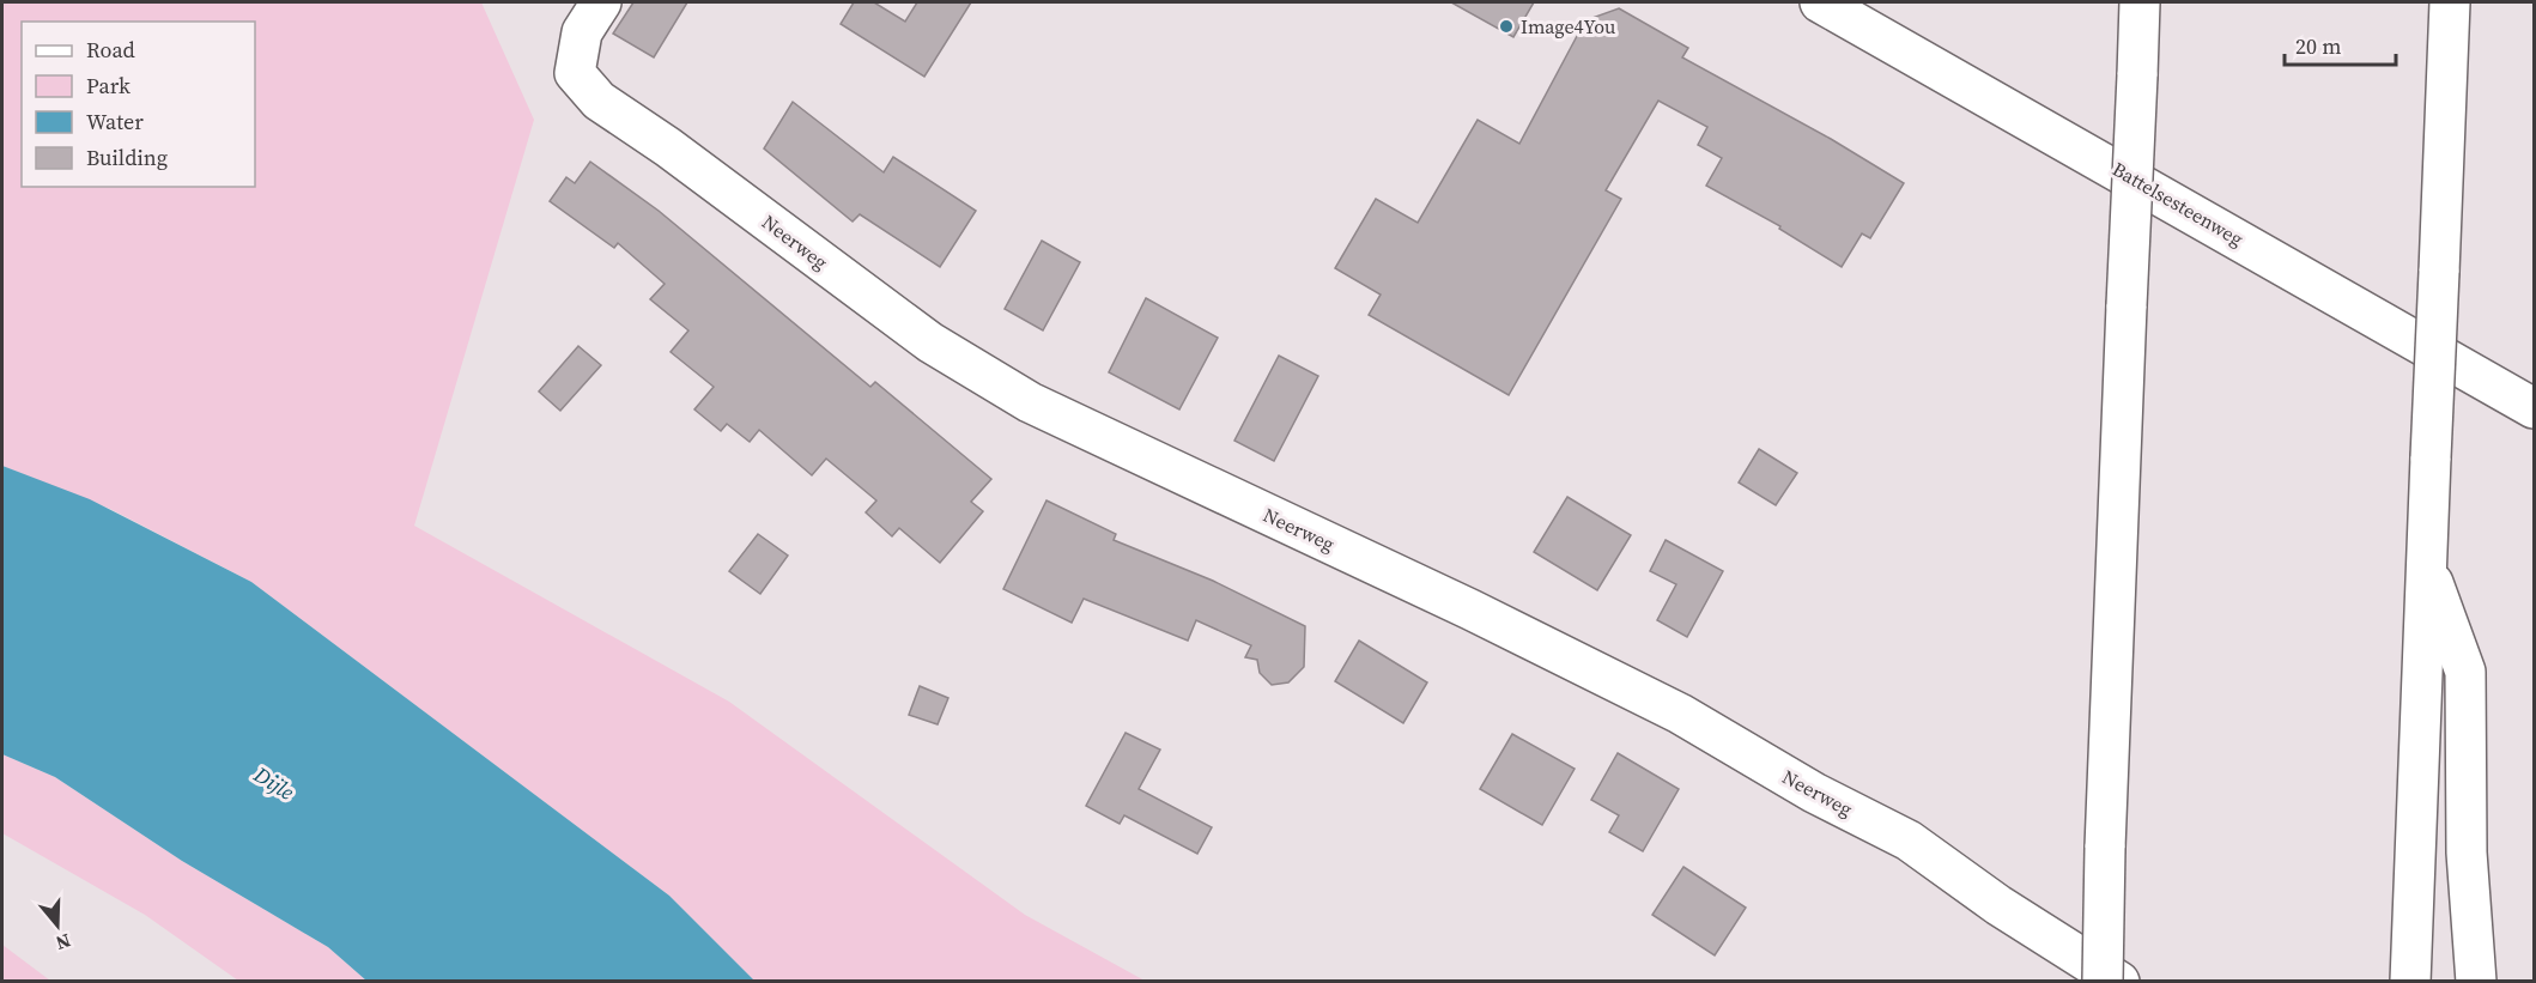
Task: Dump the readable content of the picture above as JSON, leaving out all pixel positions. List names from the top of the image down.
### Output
{
  "streets": {
    "main road": ["Battelsesteenweg", "Neerweg"]
  },
  "water": ["Dijle"],
  "places": ["Image4You"],
  "legend": [
    "Road",
    "Park",
    "Water",
    "Building"
  ],
  "scale_bar": "20 m",
  "north": "bottom"
}
